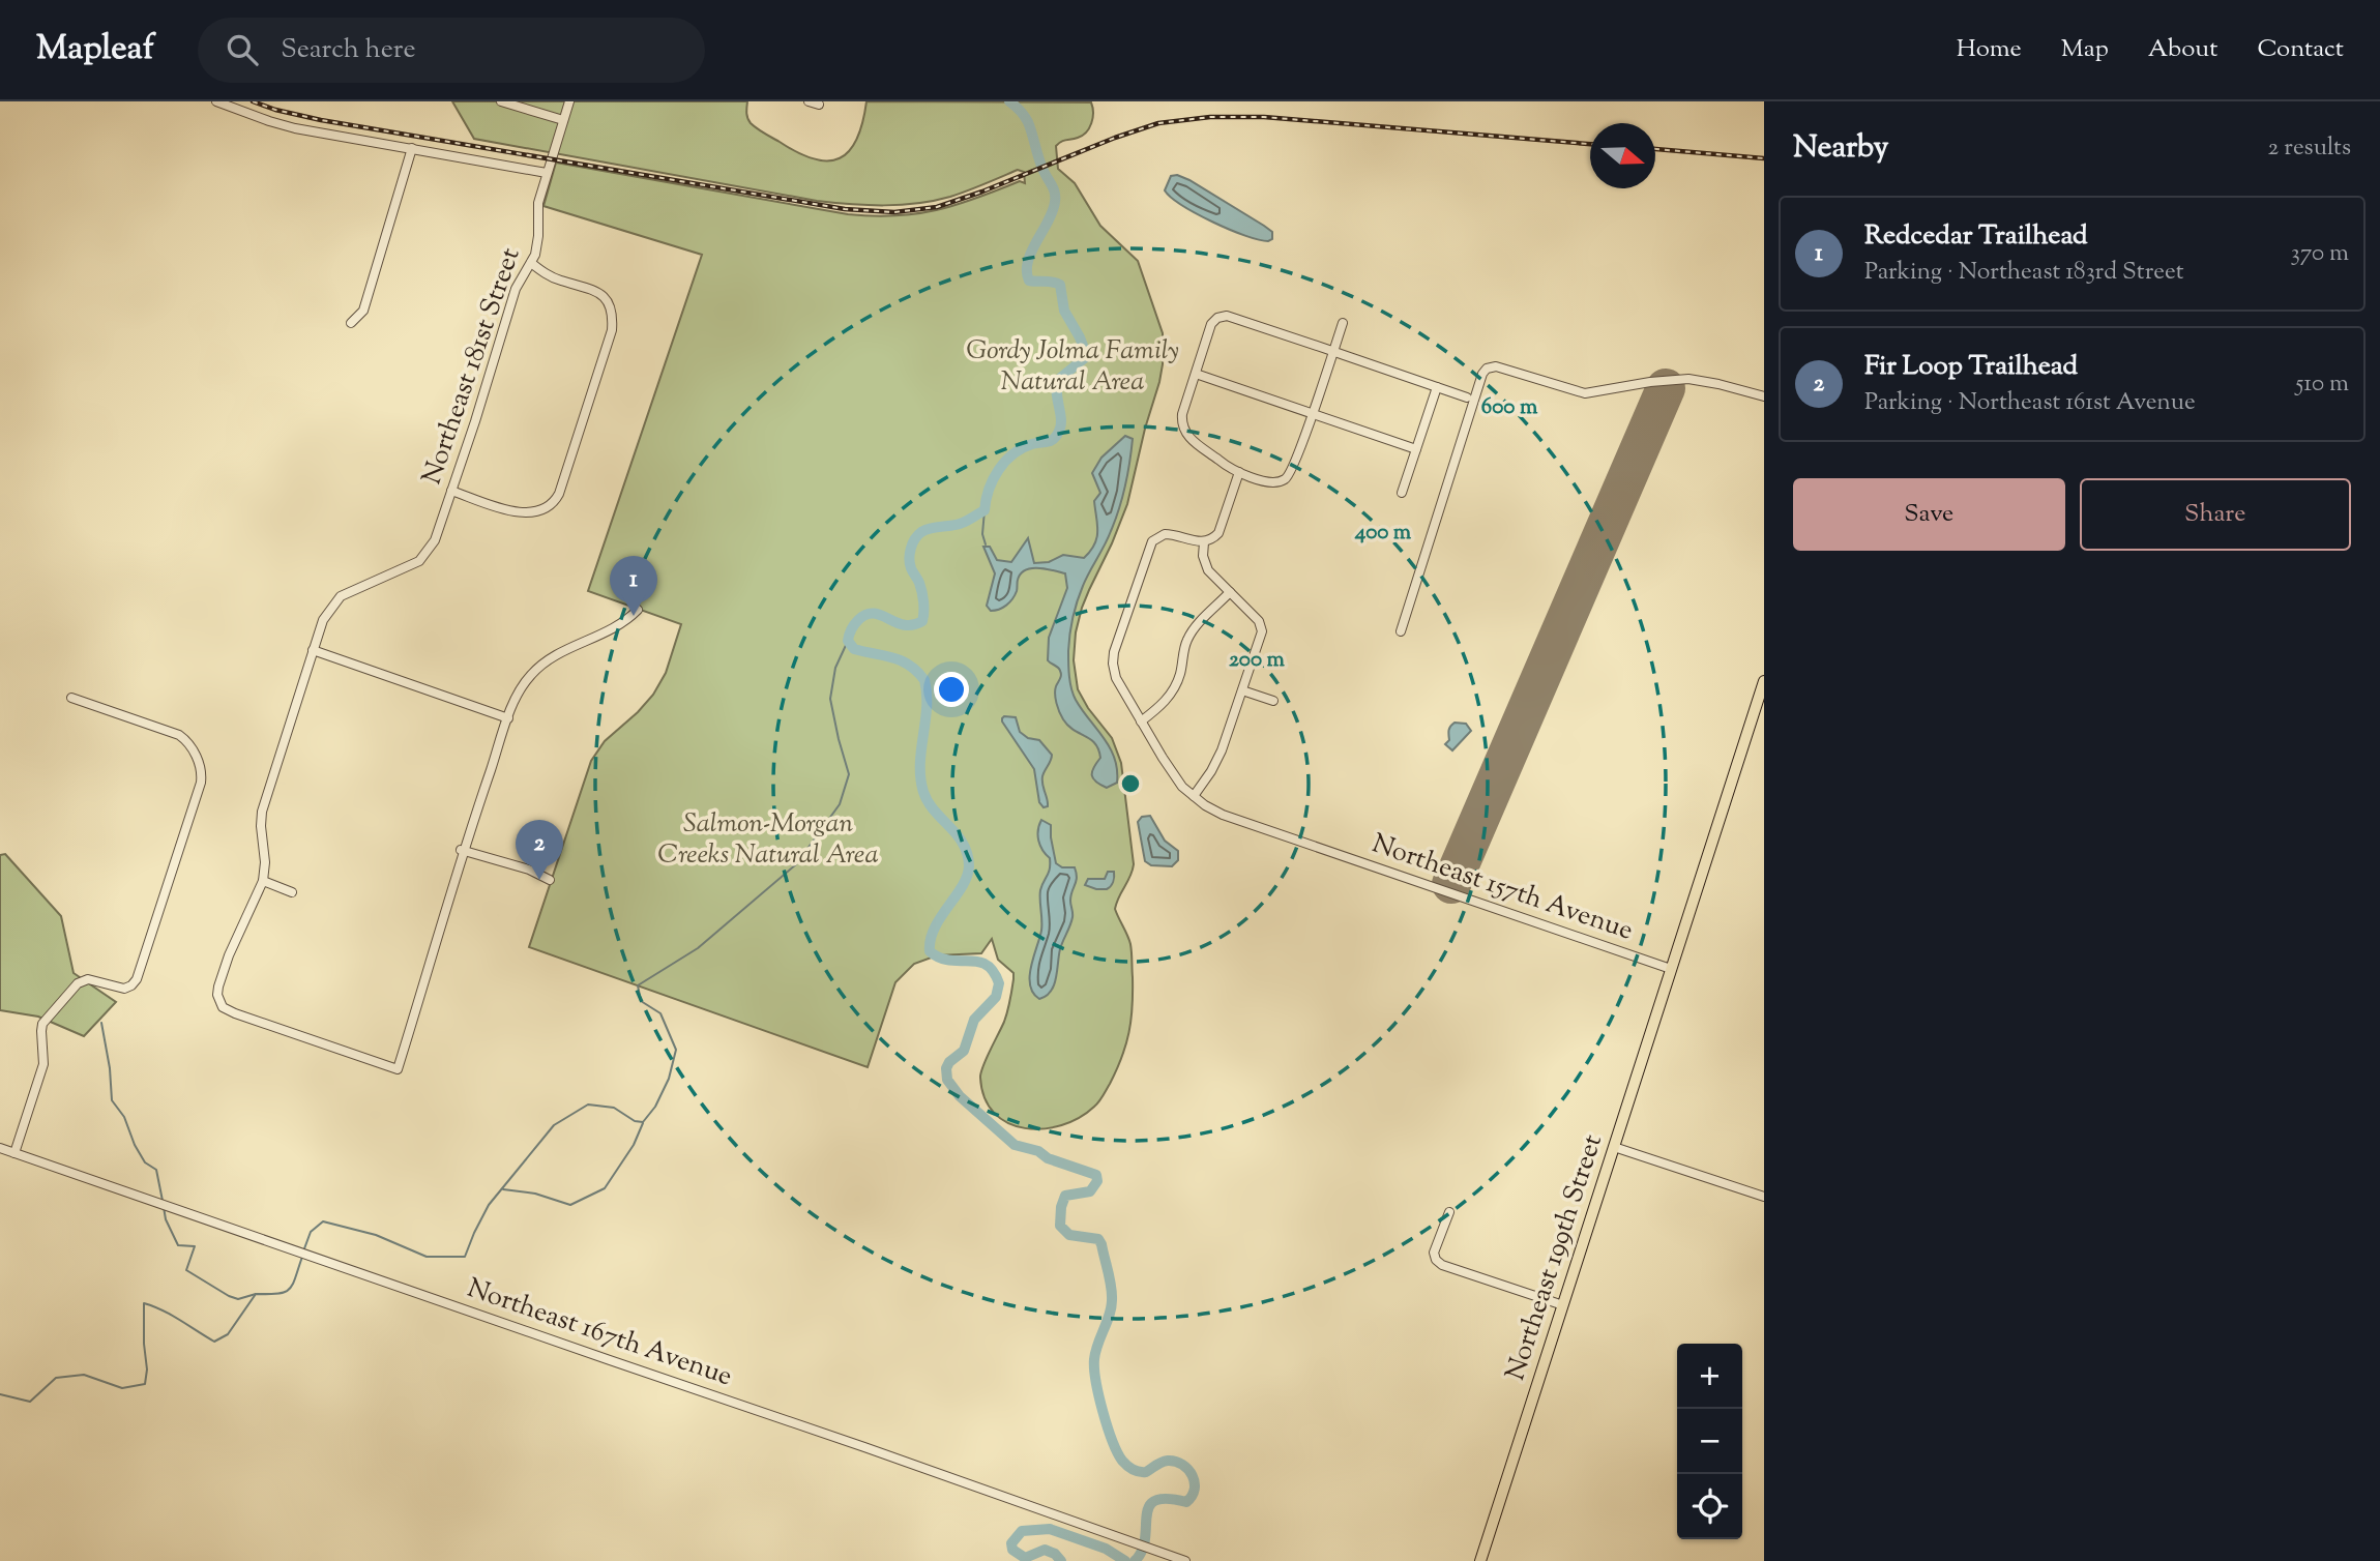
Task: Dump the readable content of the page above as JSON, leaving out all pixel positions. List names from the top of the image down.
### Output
{
  "streets": {
    "main road": ["Northeast 199th Street"],
    "street": ["Northeast 181st Street", "Northeast 157th Avenue", "Northeast 167th Avenue"]
  },
  "crossings": [
    ["Northeast 157th Avenue", "Northeast 199th Street"]
  ],
  "parks": ["Gordy Jolma Family Natural Area", "Salmon-Morgan Creeks Natural Area"],
  "north": "right",
  "page": {
    "header": "Mapleaf",
    "search": "Search here",
    "nav": [
      "Home",
      "Map",
      "About",
      "Contact"
    ],
    "heading": ["Nearby", "2 results"],
    "list": [
      {
        "mark": "1",
        "name": "Redcedar Trailhead",
        "note": "Parking · Northeast 183rd Street",
        "value": "370 m"
      },
      {
        "mark": "2",
        "name": "Fir Loop Trailhead",
        "note": "Parking · Northeast 161st Avenue",
        "value": "510 m"
      }
    ],
    "buttons": ["Save", "Share"],
    "pins": ["1", "2"],
    "map_buttons": ["+", "−"]
  },
  "rings": ["600 m", "400 m", "200 m"]
}
